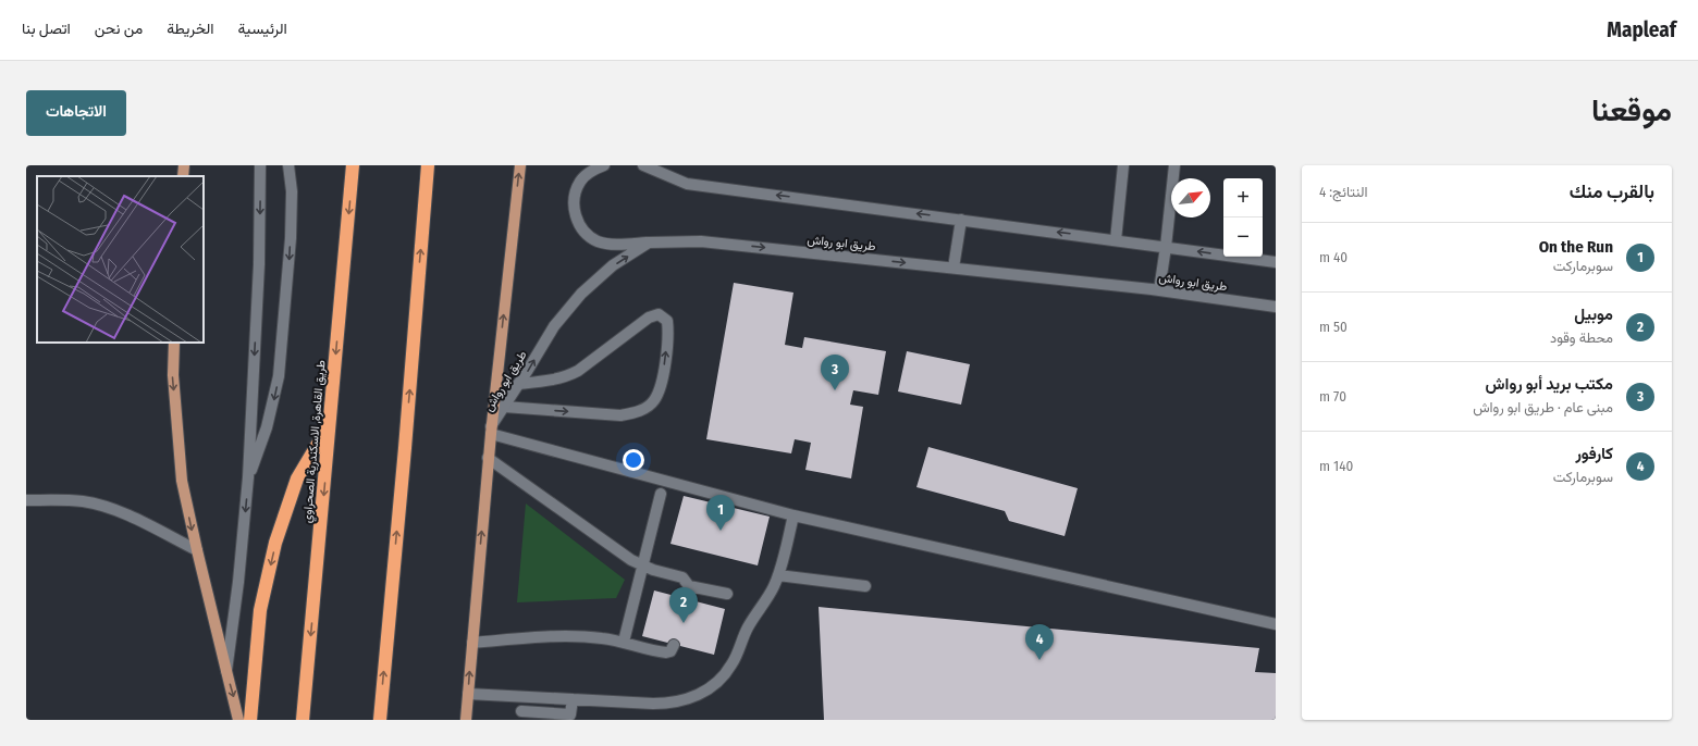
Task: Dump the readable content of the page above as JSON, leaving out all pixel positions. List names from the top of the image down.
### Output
{
  "streets": {
    "highway": ["طريق القاهرة, الاسكندرية الصحراوي"],
    "main road": ["طريق ابو رواش"]
  },
  "north": "top right",
  "page": {
    "header": "Mapleaf",
    "nav": [
      "الرئيسية",
      "الخريطة",
      "من نحن",
      "اتصل بنا"
    ],
    "title": "موقعنا",
    "buttons": "الاتجاهات",
    "heading": ["بالقرب منك", "النتائج: 4"],
    "map_buttons": ["+", "−"],
    "list": [
      {
        "mark": "1",
        "name": "On the Run",
        "note": "سوبرماركت",
        "value": "40 m"
      },
      {
        "mark": "2",
        "name": "موبيل",
        "note": "محطة وقود",
        "value": "50 m"
      },
      {
        "mark": "3",
        "name": "مكتب بريد أبو رواش",
        "note": "مبنى عام · طريق ابو رواش",
        "value": "70 m"
      },
      {
        "mark": "4",
        "name": "كارفور",
        "note": "سوبرماركت",
        "value": "140 m"
      }
    ],
    "pins": [
      "3",
      "1",
      "2",
      "4"
    ]
  }
}
